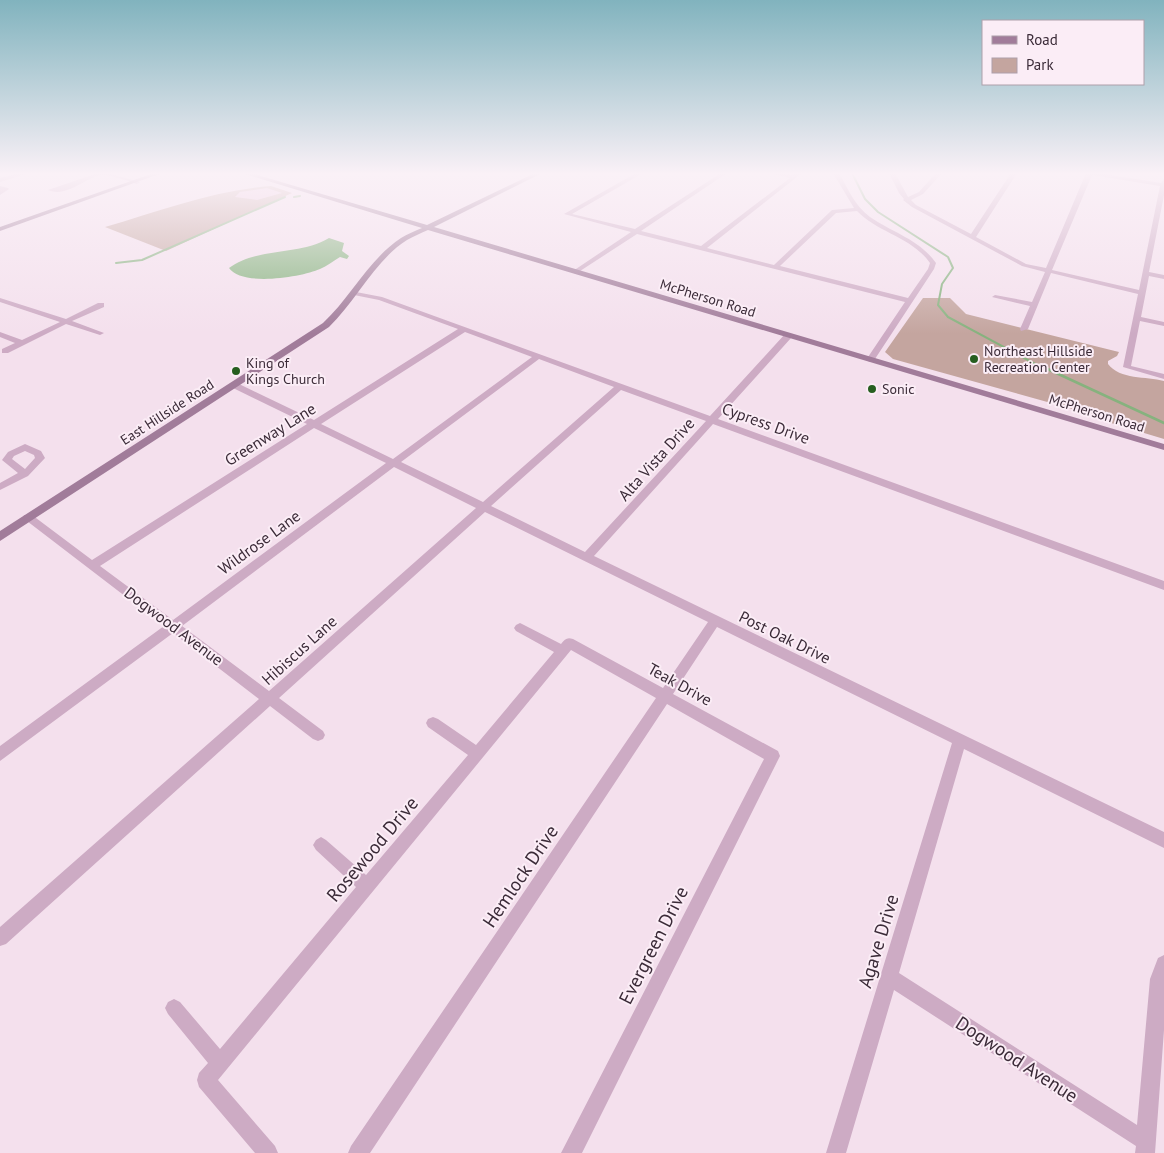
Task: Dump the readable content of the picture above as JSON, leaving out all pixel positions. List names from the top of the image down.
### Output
{
  "streets": {
    "main road": ["McPherson Road", "East Hillside Road"],
    "street": [
      "Cypress Drive",
      "Greenway Lane",
      "Alta Vista Drive",
      "Wildrose Lane",
      "Dogwood Avenue",
      "Post Oak Drive",
      "Hibiscus Lane",
      "Teak Drive",
      "Rosewood Drive",
      "Hemlock Drive",
      "Agave Drive",
      "Evergreen Drive"
    ]
  },
  "crossings": [
    ["McPherson Road", "East Hillside Road"],
    ["McPherson Road", "Alta Vista Drive"],
    ["East Hillside Road", "Cypress Drive"],
    ["East Hillside Road", "Dogwood Avenue"],
    ["East Hillside Road", "Post Oak Drive"],
    ["Cypress Drive", "Greenway Lane"],
    ["Cypress Drive", "Alta Vista Drive"],
    ["Cypress Drive", "Wildrose Lane"],
    ["Cypress Drive", "Hibiscus Lane"],
    ["Greenway Lane", "Dogwood Avenue"],
    ["Greenway Lane", "Post Oak Drive"],
    ["Alta Vista Drive", "Post Oak Drive"],
    ["Wildrose Lane", "Dogwood Avenue"],
    ["Wildrose Lane", "Post Oak Drive"],
    ["Dogwood Avenue", "Hibiscus Lane"],
    ["Dogwood Avenue", "Agave Drive"],
    ["Post Oak Drive", "Hibiscus Lane"],
    ["Post Oak Drive", "Hemlock Drive"],
    ["Post Oak Drive", "Agave Drive"],
    ["Teak Drive", "Rosewood Drive"],
    ["Teak Drive", "Hemlock Drive"],
    ["Teak Drive", "Evergreen Drive"]
  ],
  "places": ["Northeast Hillside Recreation Center", "King of Kings Church", "Sonic"],
  "legend": ["Road", "Park"]
}
